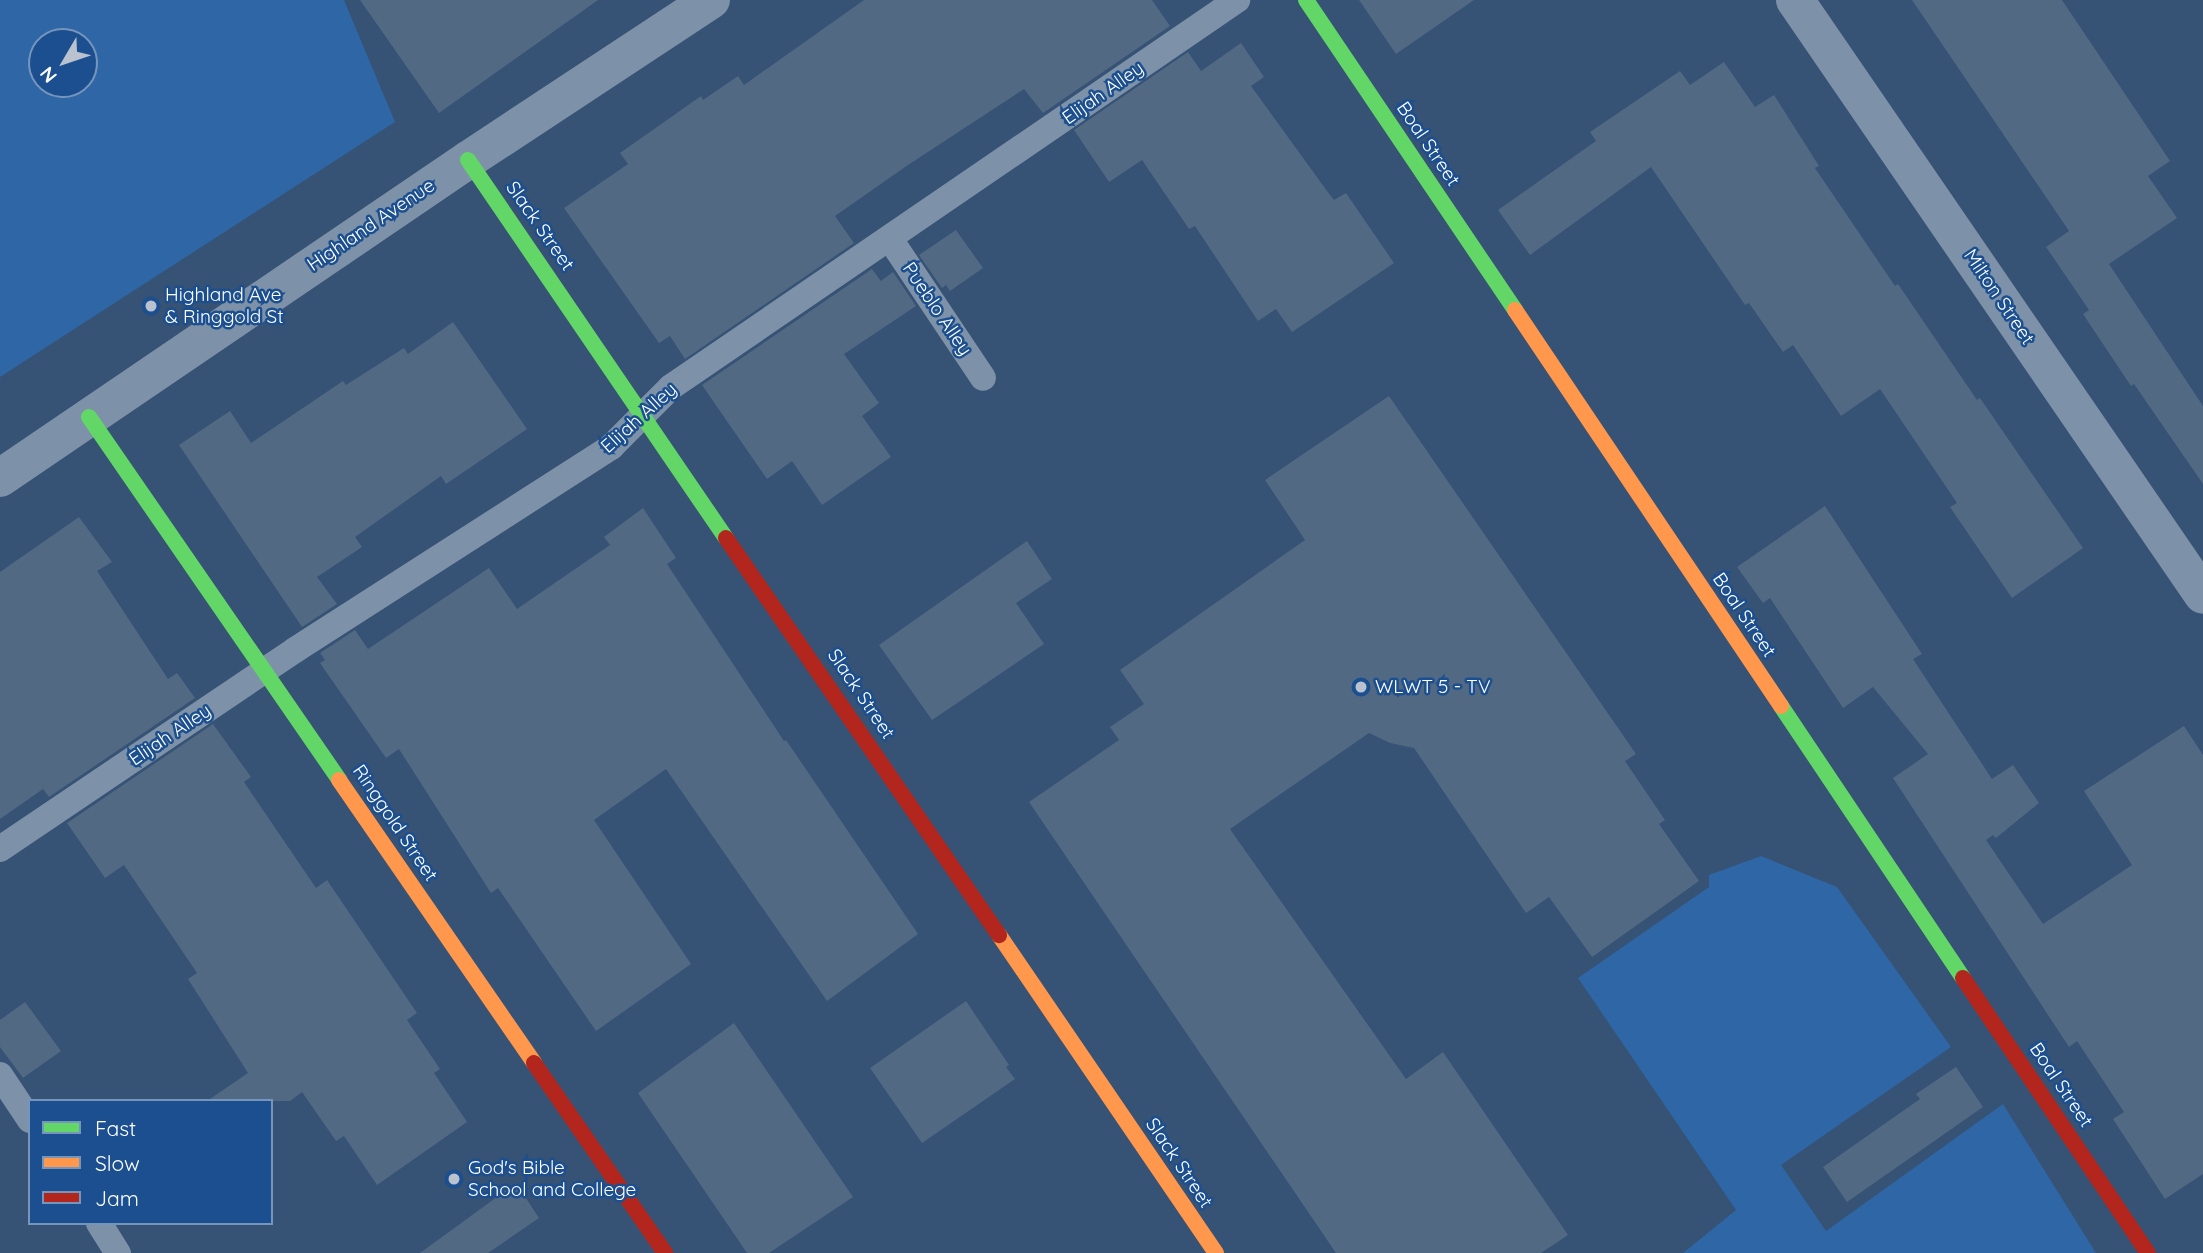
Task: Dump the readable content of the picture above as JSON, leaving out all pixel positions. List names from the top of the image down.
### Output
{
  "streets": {
    "street": [
      "Boal Street",
      "Highland Avenue",
      "Slack Street",
      "Milton Street",
      "Ringgold Street"
    ],
    "lane": ["Elijah Alley", "Pueblo Alley"]
  },
  "crossings": [
    ["Elijah Alley", "Slack Street"],
    ["Elijah Alley", "Pueblo Alley"],
    ["Elijah Alley", "Ringgold Street"],
    ["Highland Avenue", "Slack Street"],
    ["Highland Avenue", "Ringgold Street"]
  ],
  "places": ["Highland Ave & Ringgold St", "WLWT 5 - TV", "God's Bible School and College"],
  "legend": ["Fast", "Slow", "Jam"],
  "north": "bottom left"
}
